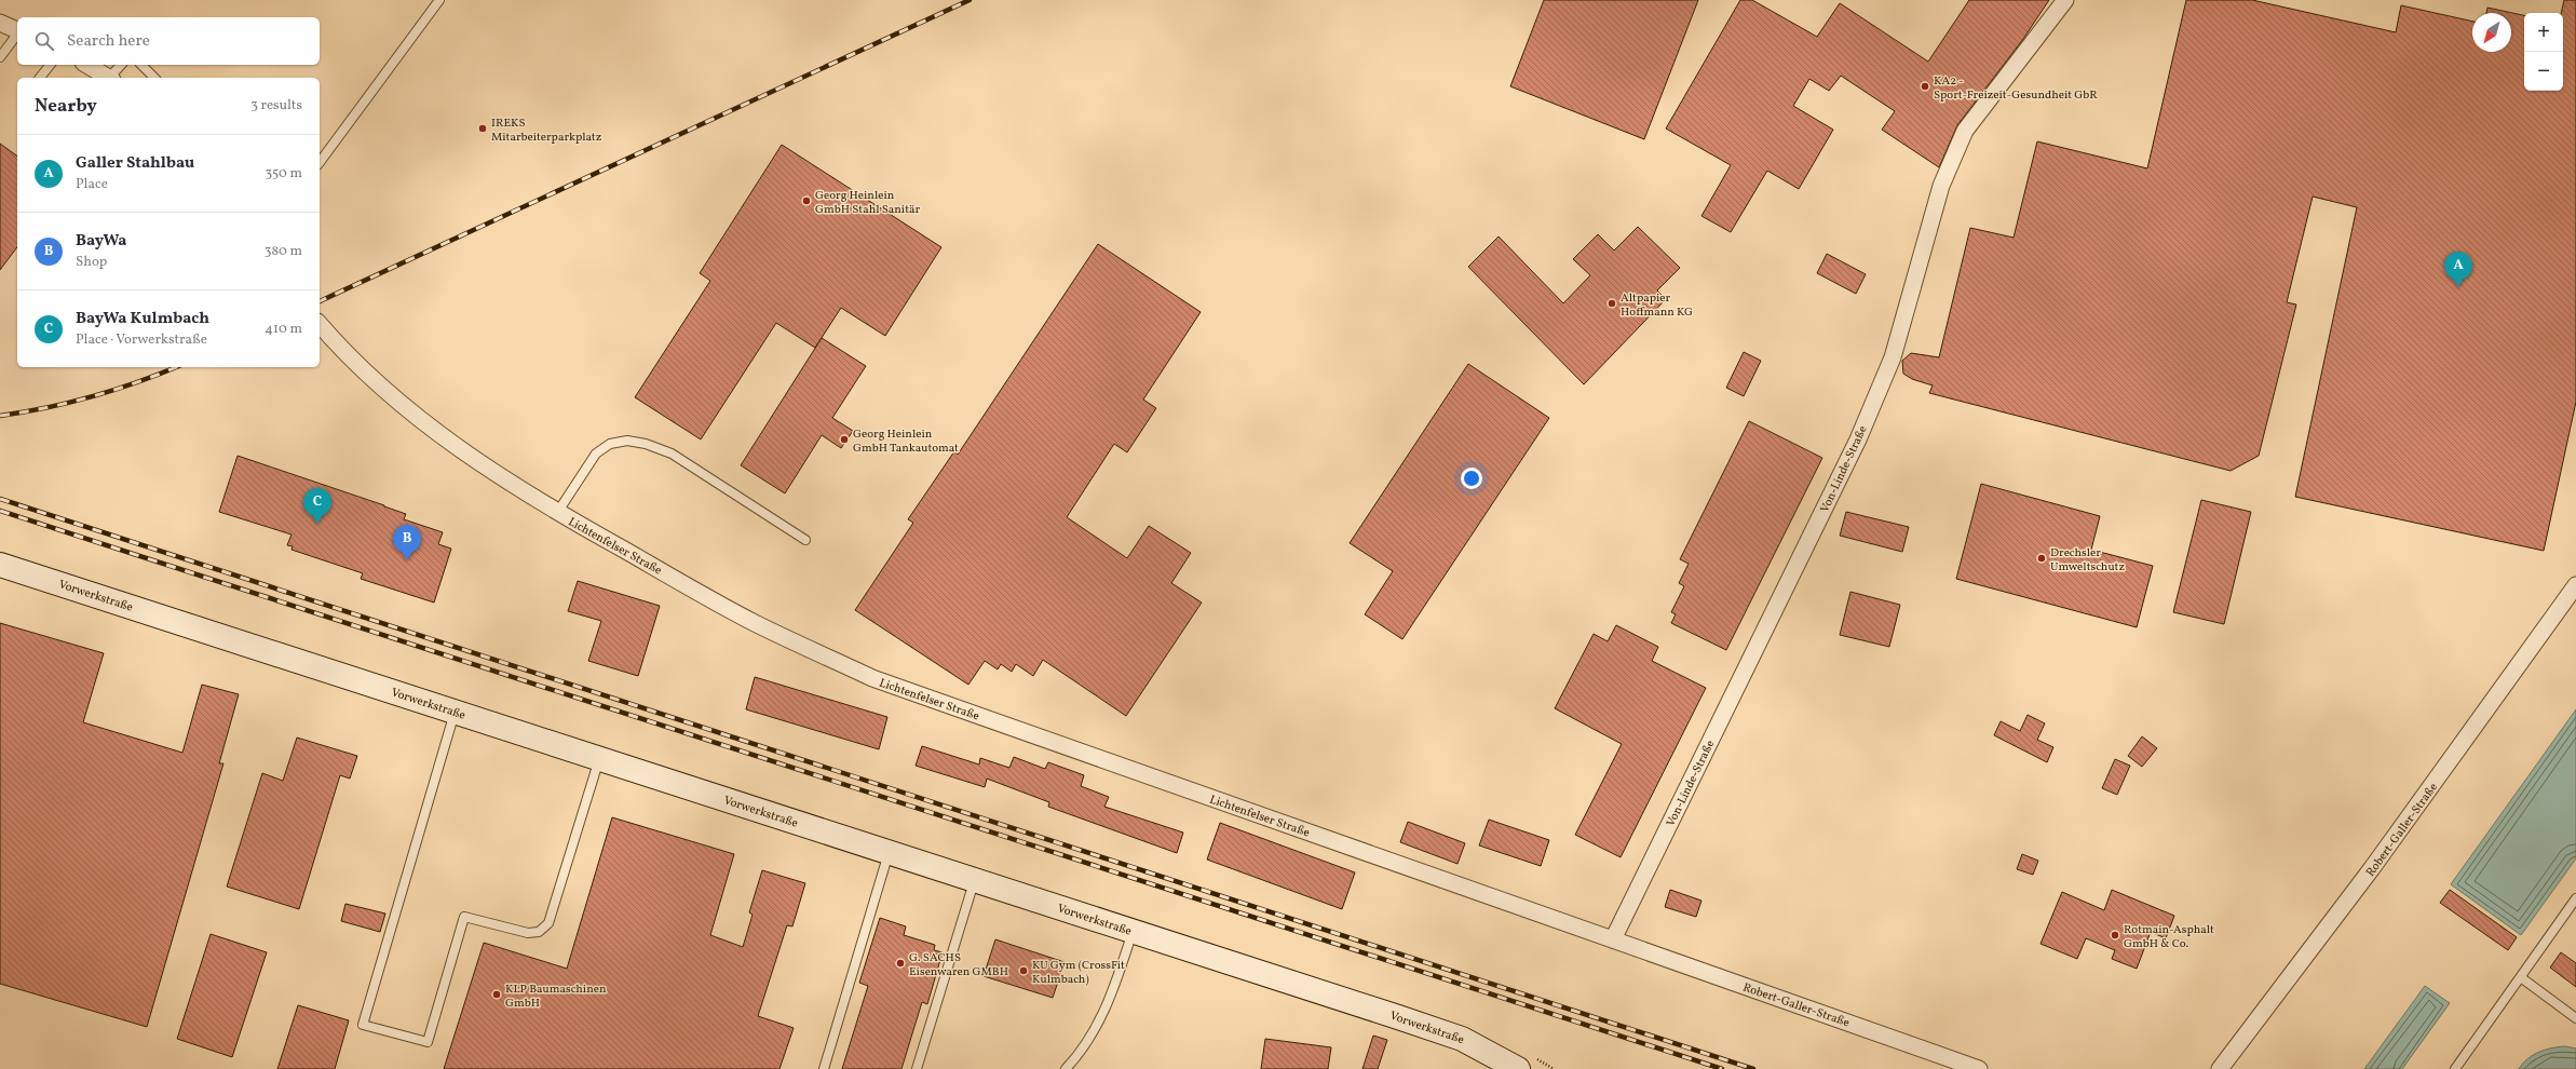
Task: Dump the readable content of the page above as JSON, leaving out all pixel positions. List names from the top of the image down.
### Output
{
  "streets": {
    "street": [
      "Von-Linde-Straße",
      "Lichtenfelser Straße",
      "Vorwerkstraße",
      "Robert-Galler-Straße"
    ]
  },
  "crossings": [
    ["Von-Linde-Straße", "Lichtenfelser Straße"],
    ["Von-Linde-Straße", "Robert-Galler-Straße"],
    ["Lichtenfelser Straße", "Robert-Galler-Straße"]
  ],
  "places": [
    "KA2 - Sport-Freizeit-Gesundheit GbR",
    "IREKS Mitarbeiterparkplatz",
    "Georg Heinlein GmbH Stahl Sanitär",
    "Altpapier Hoffmann KG",
    "Georg Heinlein GmbH Tankautomat",
    "Drechsler Umweltschutz",
    "Rotmain-Asphalt GmbH & Co.",
    "G. SACHS Eisenwaren GMBH",
    "KU Gym (CrossFit Kulmbach)",
    "KLP Baumaschinen GmbH"
  ],
  "north": "bottom left",
  "page": {
    "map_buttons": ["+", "−"],
    "search": "Search here",
    "heading": ["Nearby", "3 results"],
    "list": [
      {
        "mark": "A",
        "name": "Galler Stahlbau",
        "note": "Place",
        "value": "350 m"
      },
      {
        "mark": "B",
        "name": "BayWa",
        "note": "Shop",
        "value": "380 m"
      },
      {
        "mark": "C",
        "name": "BayWa Kulmbach",
        "note": "Place · Vorwerkstraße",
        "value": "410 m"
      }
    ],
    "pins": ["A", "C", "B"]
  }
}
